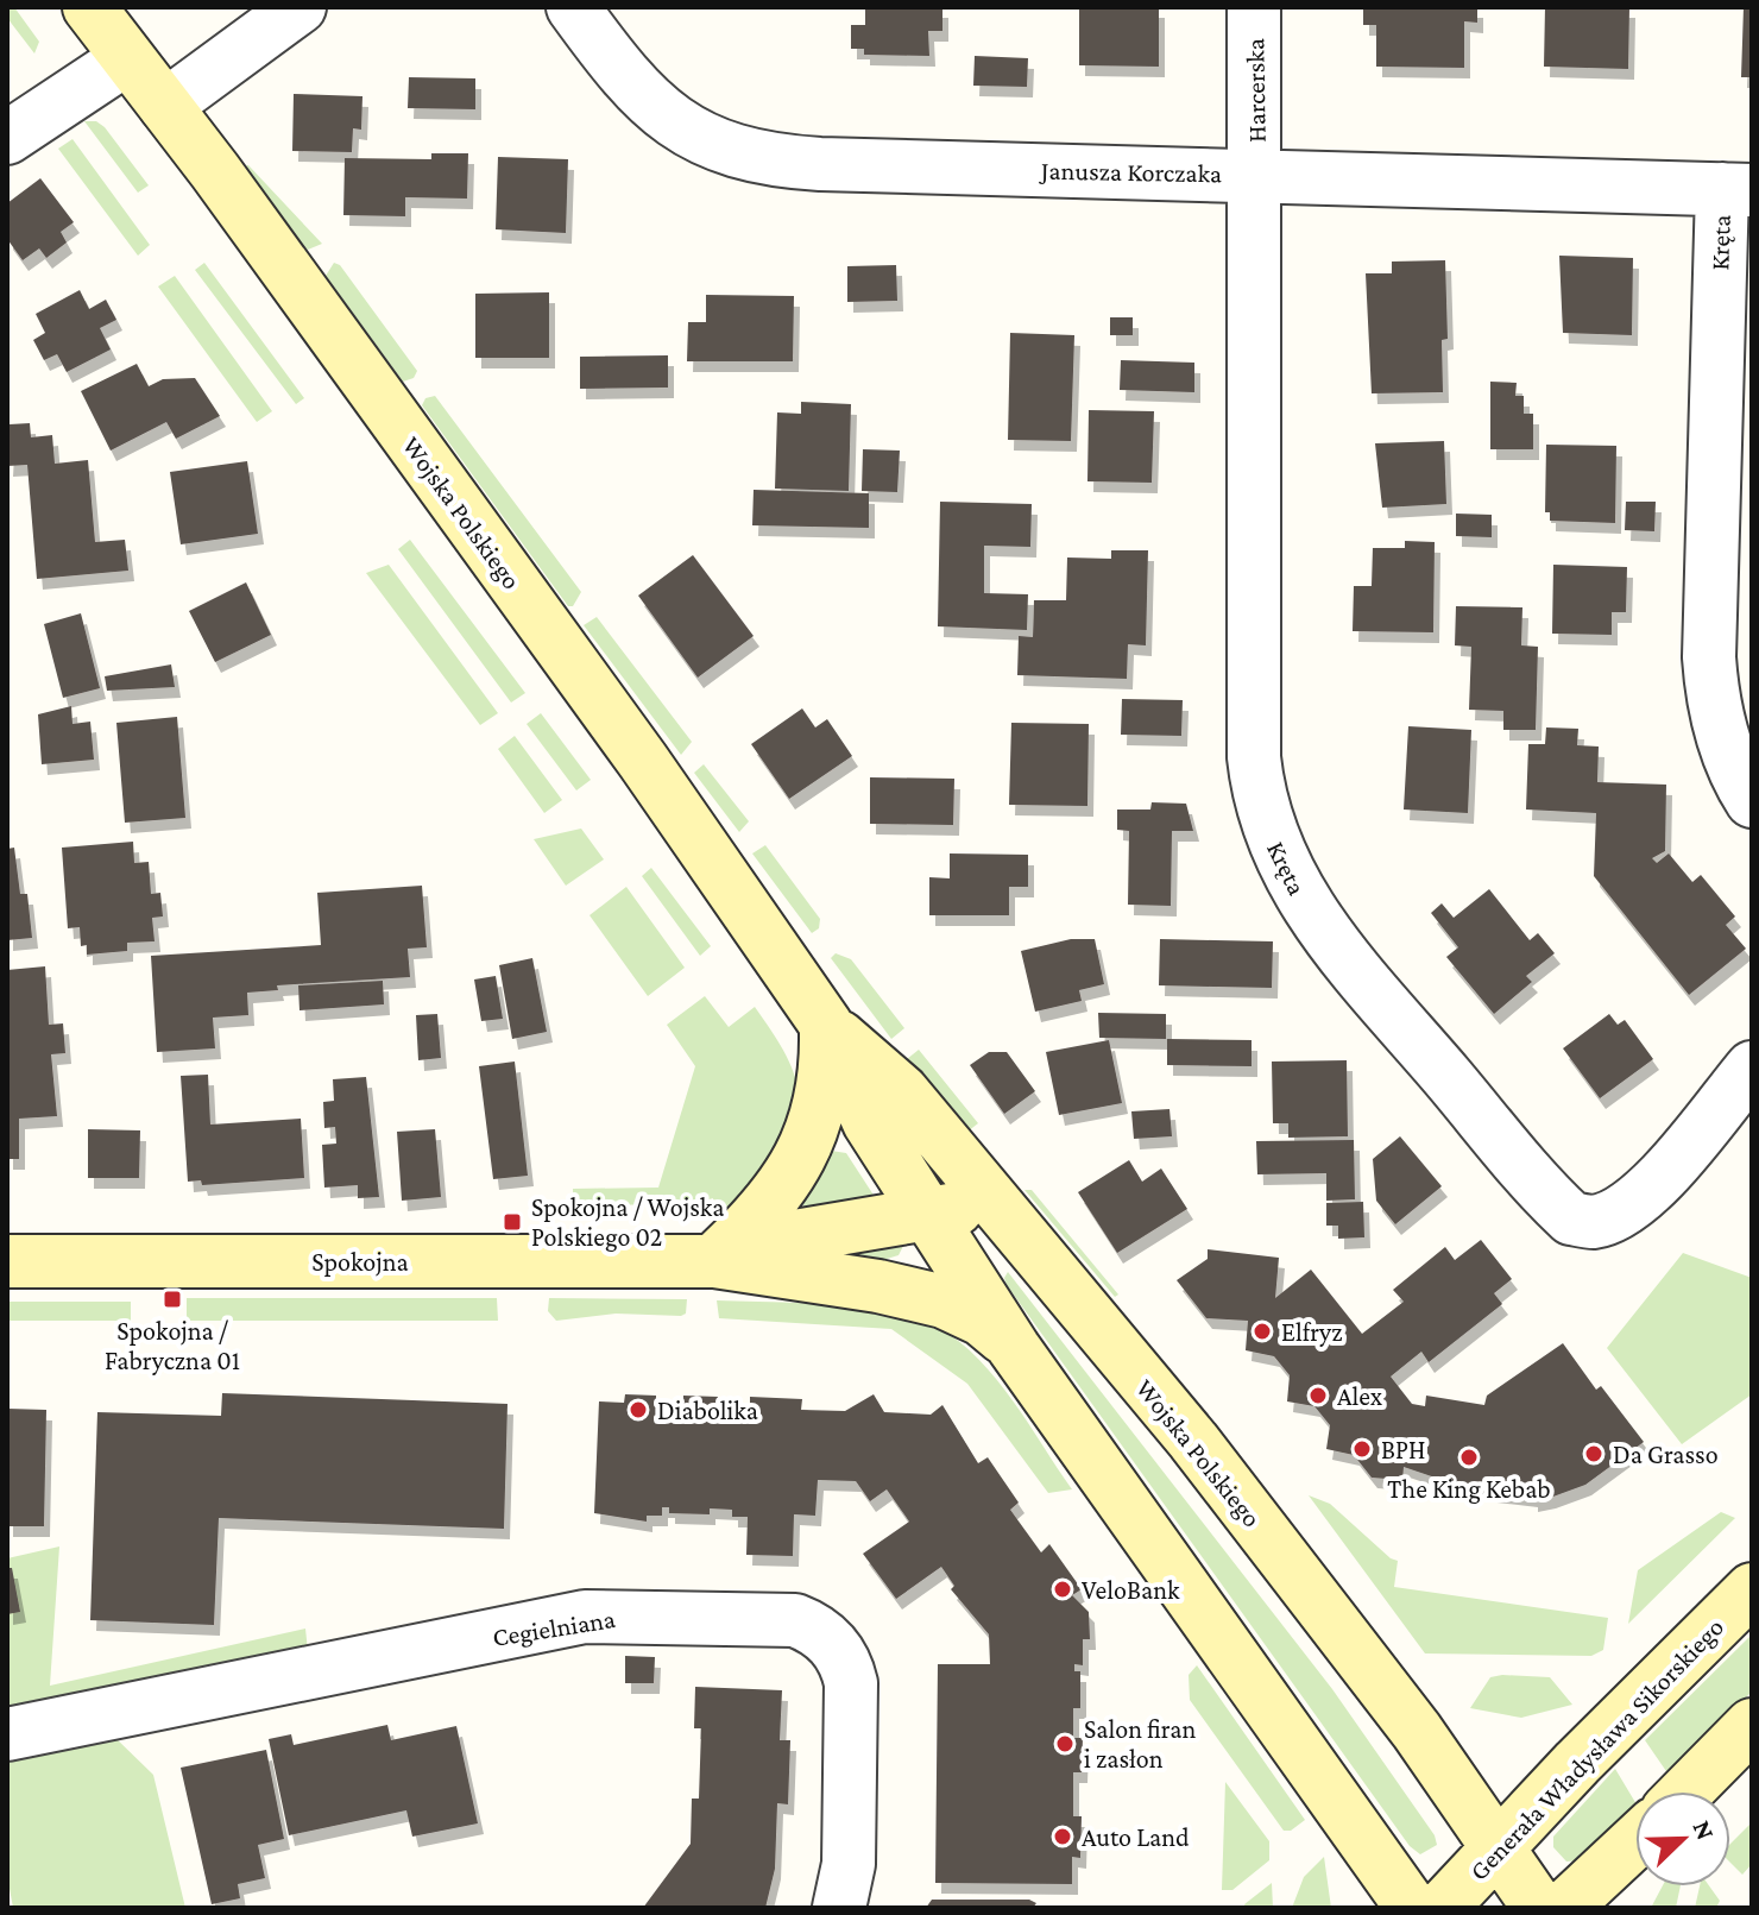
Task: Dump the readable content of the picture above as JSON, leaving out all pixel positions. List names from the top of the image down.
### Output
{
  "streets": {
    "main road": ["Wojska Polskiego", "Spokojna", "Generała Władysława Sikorskiego"],
    "street": [
      "Harcerska",
      "Janusza Korczaka",
      "Kręta",
      "Cegielniana"
    ]
  },
  "crossings": [
    ["Harcerska", "Janusza Korczaka"],
    ["Harcerska", "Kręta"],
    ["Janusza Korczaka", "Kręta"],
    ["Wojska Polskiego", "Spokojna"],
    ["Wojska Polskiego", "Generała Władysława Sikorskiego"]
  ],
  "places": {
    "transit": ["Spokojna / Wojska Polskiego 02", "Spokojna / Fabryczna 01"],
    "other": [
      "Elfryz",
      "Alex",
      "Diabolika",
      "BPH",
      "Da Grasso",
      "The King Kebab",
      "VeloBank",
      "Salon firan i zasłon",
      "Auto Land"
    ]
  },
  "north": "top right"
}
